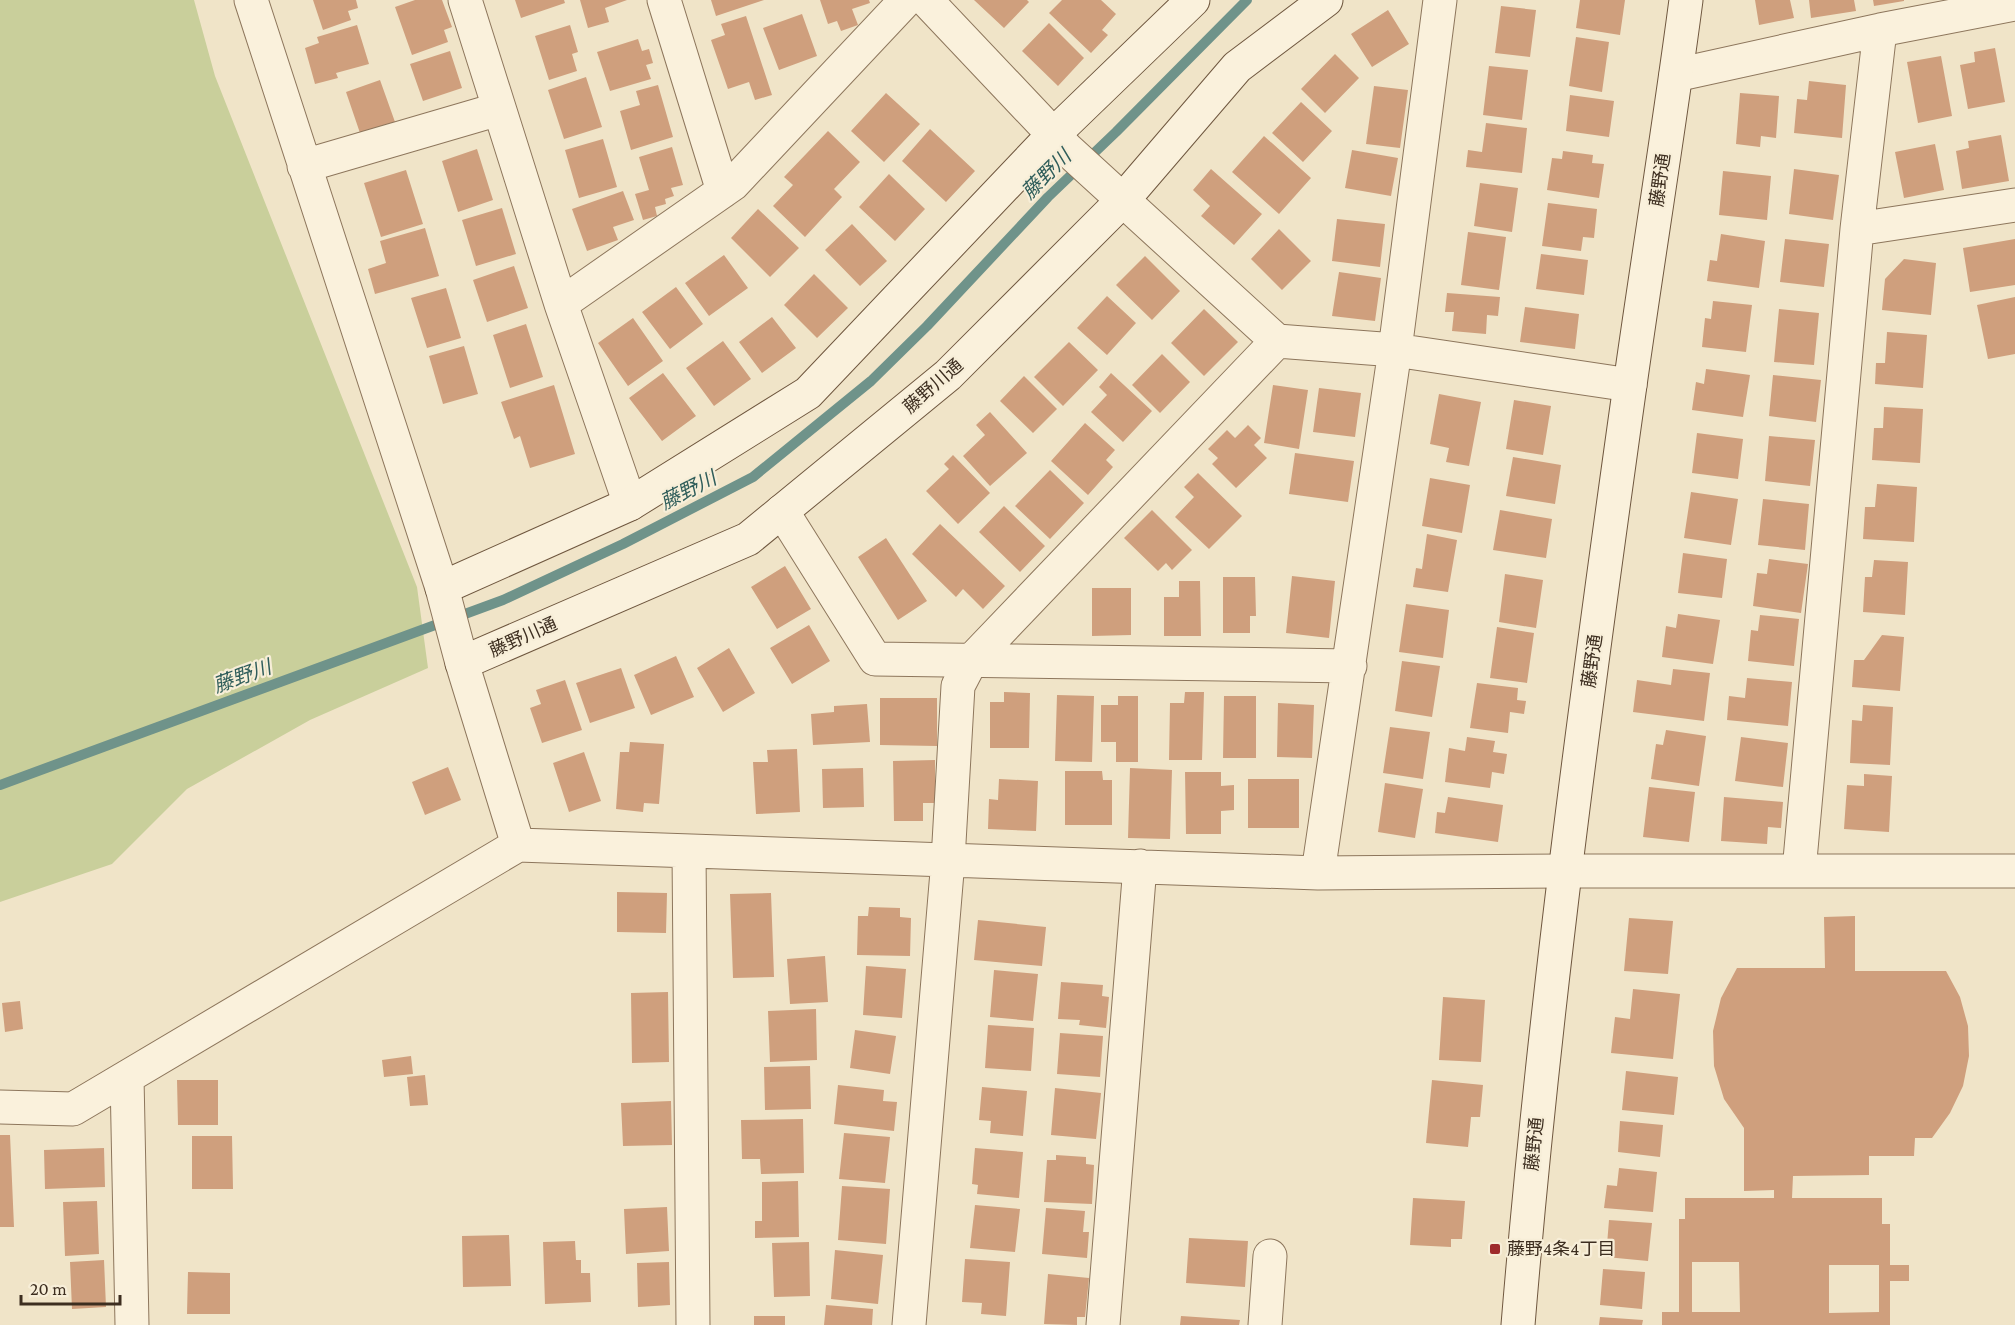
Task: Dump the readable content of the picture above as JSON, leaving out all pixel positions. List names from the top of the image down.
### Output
{
  "streets": {
    "street": ["藤野通", "藤野川通"]
  },
  "water": ["藤野川"],
  "places": {
    "transit": ["藤野4条4丁目"]
  },
  "scale_bar": "20 m"
}
